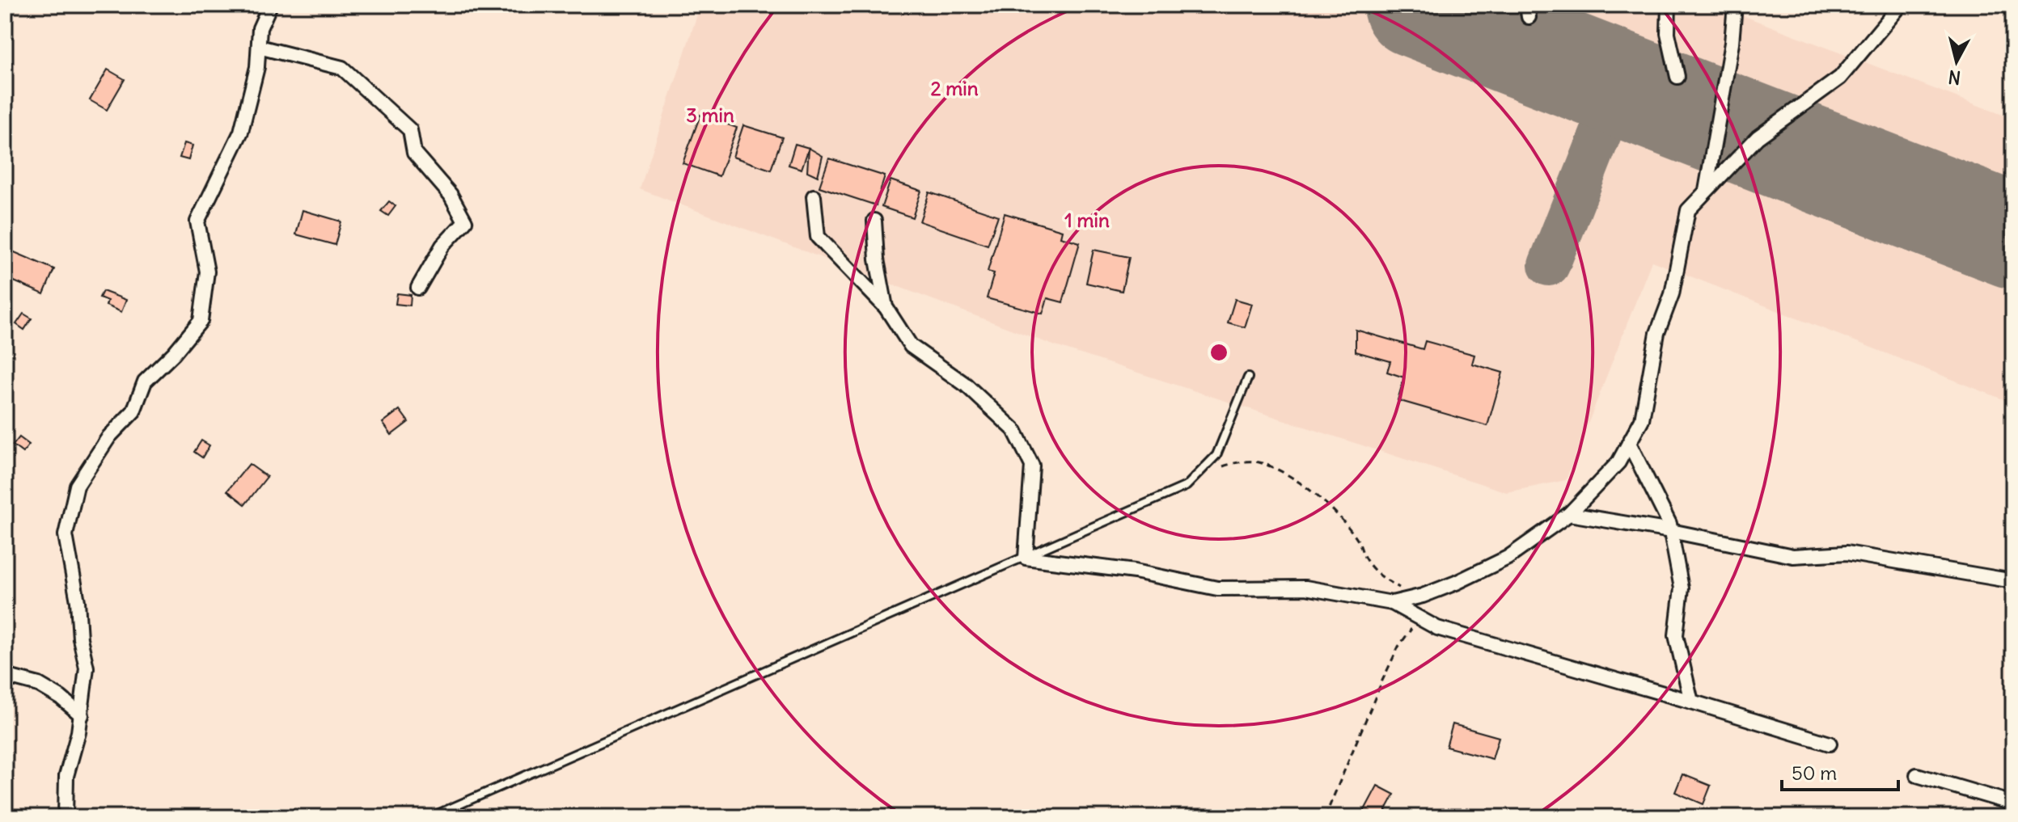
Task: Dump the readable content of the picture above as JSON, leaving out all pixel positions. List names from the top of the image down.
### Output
{
  "scale_bar": "50 m",
  "north": "bottom",
  "rings": ["2 min", "3 min", "1 min"]
}
